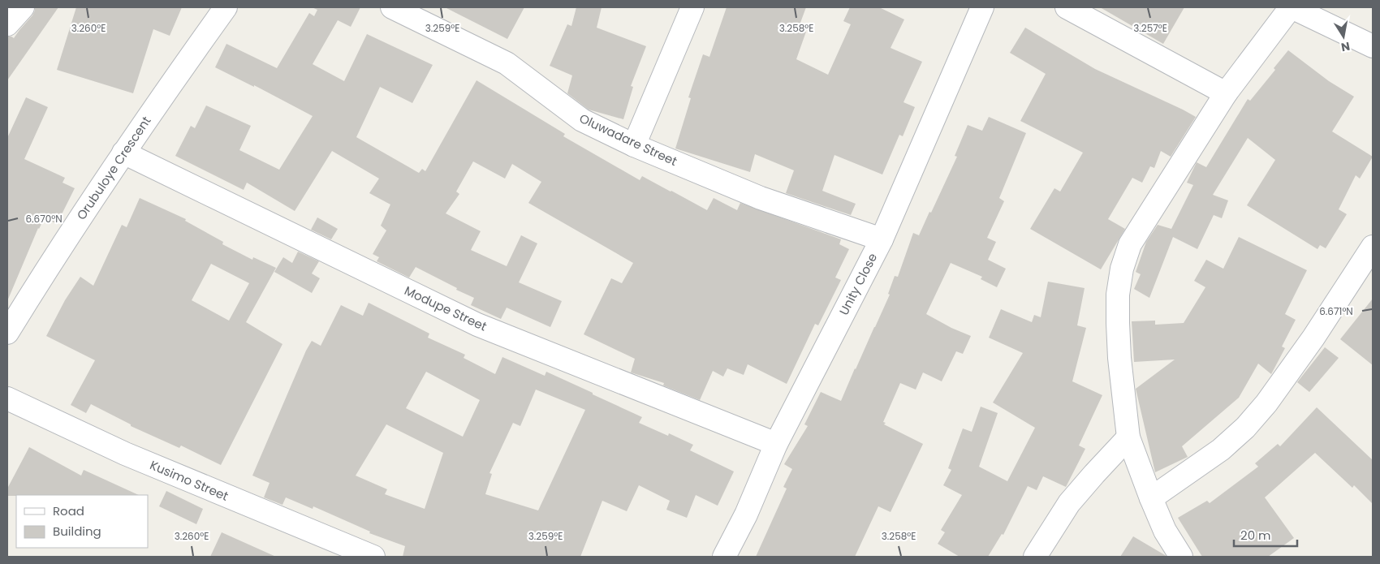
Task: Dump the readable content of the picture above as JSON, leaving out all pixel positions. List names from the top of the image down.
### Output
{
  "streets": {
    "street": [
      "Oluwadare Street",
      "Orubuloye Crescent",
      "Unity Close",
      "Modupe Street",
      "Kusimo Street"
    ]
  },
  "crossings": [
    ["Oluwadare Street", "Unity Close"],
    ["Orubuloye Crescent", "Modupe Street"],
    ["Unity Close", "Modupe Street"]
  ],
  "legend": ["Road", "Building"],
  "scale_bar": "20 m",
  "north": "bottom",
  "coordinates": [
    "3.260°E",
    "3.259°E",
    "3.258°E",
    "3.257°E",
    "6.670°N",
    "6.671°N"
  ]
}
